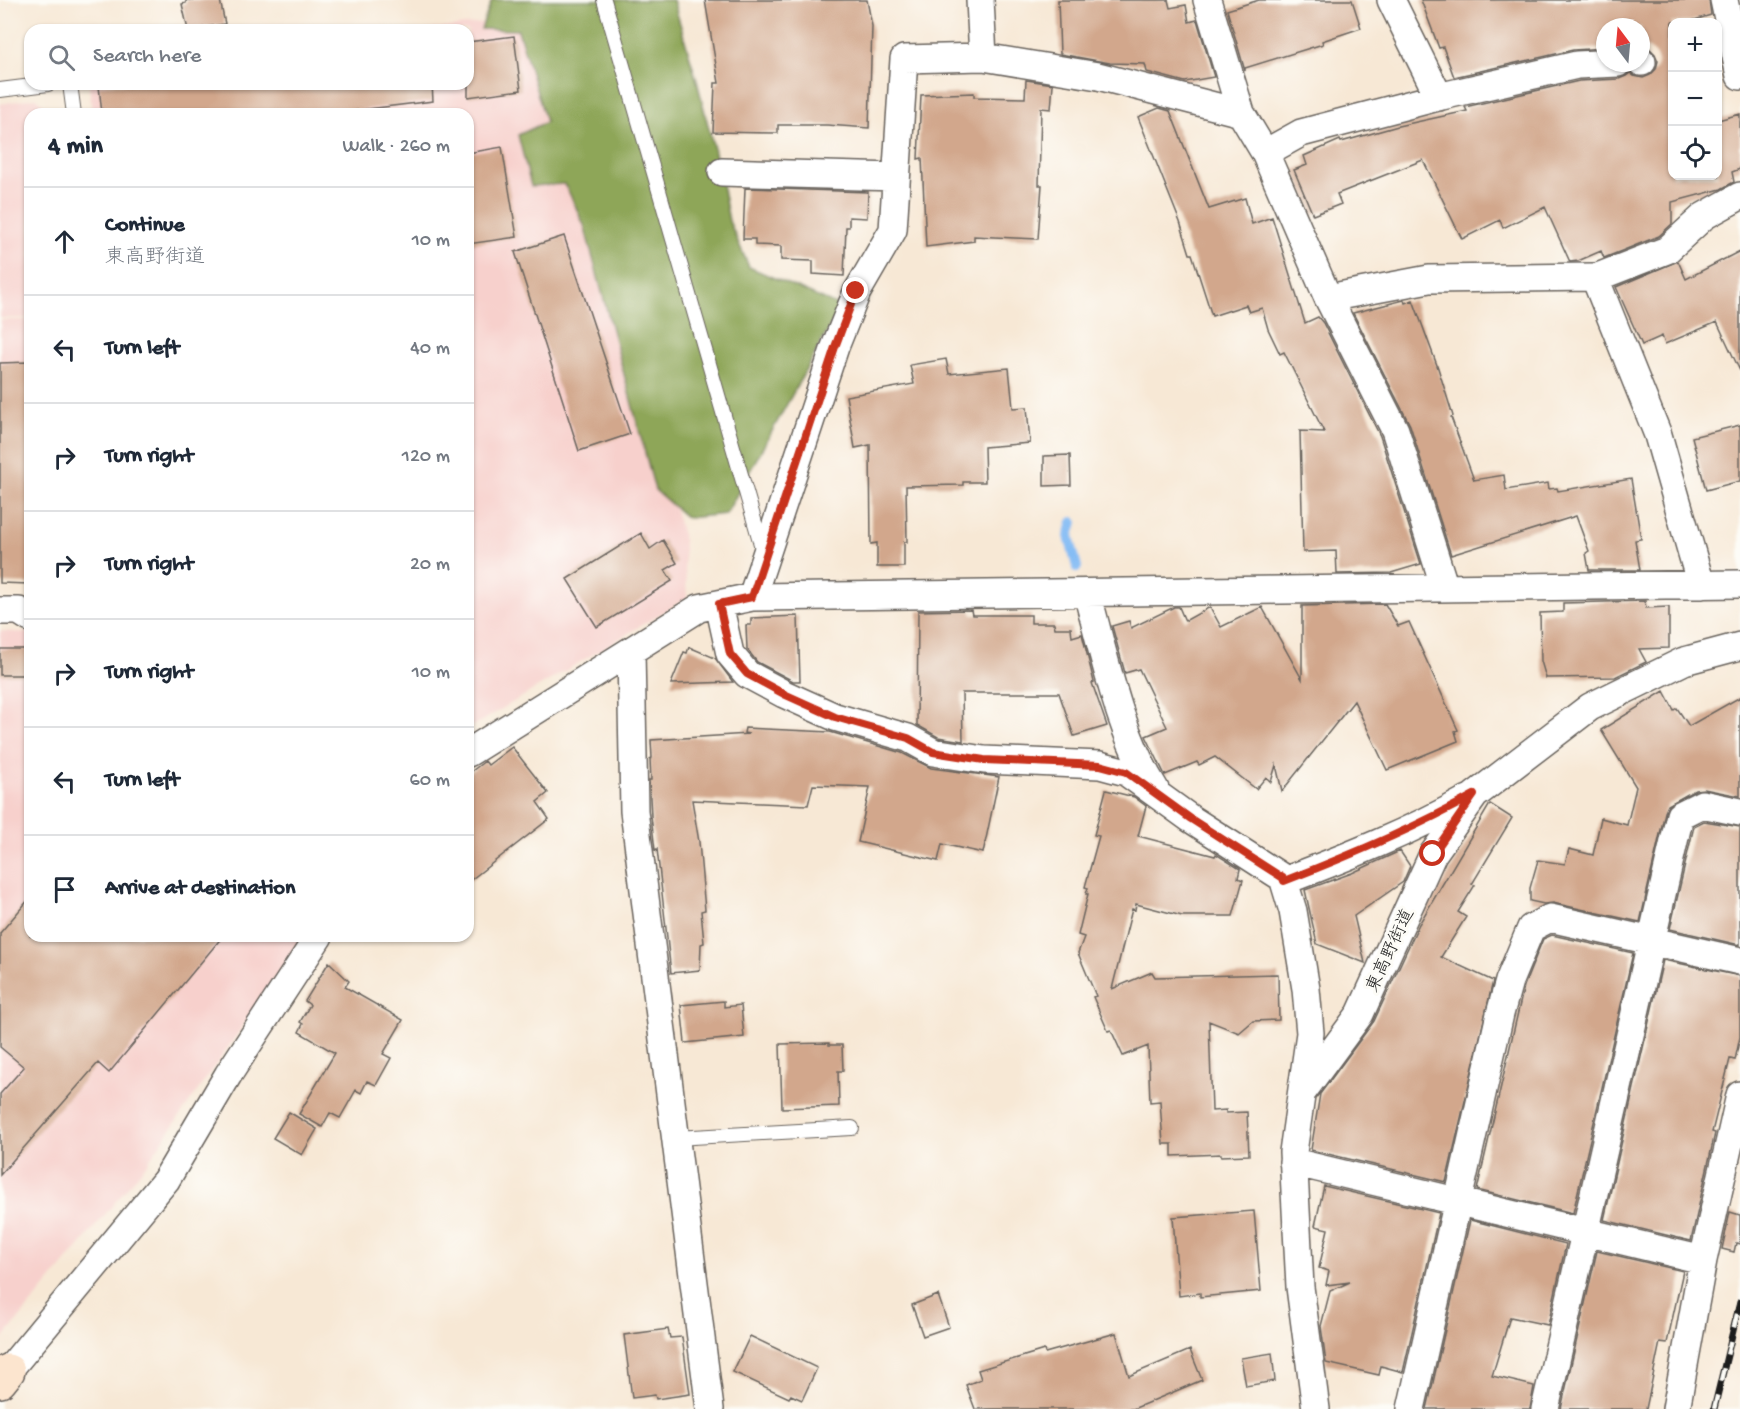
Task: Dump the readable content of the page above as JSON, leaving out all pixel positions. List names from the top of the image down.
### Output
{
  "streets": {
    "street": ["東高野街道"]
  },
  "north": "top",
  "page": {
    "map_buttons": ["+", "−"],
    "search": "Search here",
    "heading": ["4 min", "Walk · 260 m"],
    "list": [
      ["Continue", "東高野街道", "10 m"],
      ["Turn left", "40 m"],
      ["Turn right", "120 m"],
      ["Turn right", "20 m"],
      ["Turn right", "10 m"],
      ["Turn left", "60 m"],
      "Arrive at destination"
    ]
  }
}
